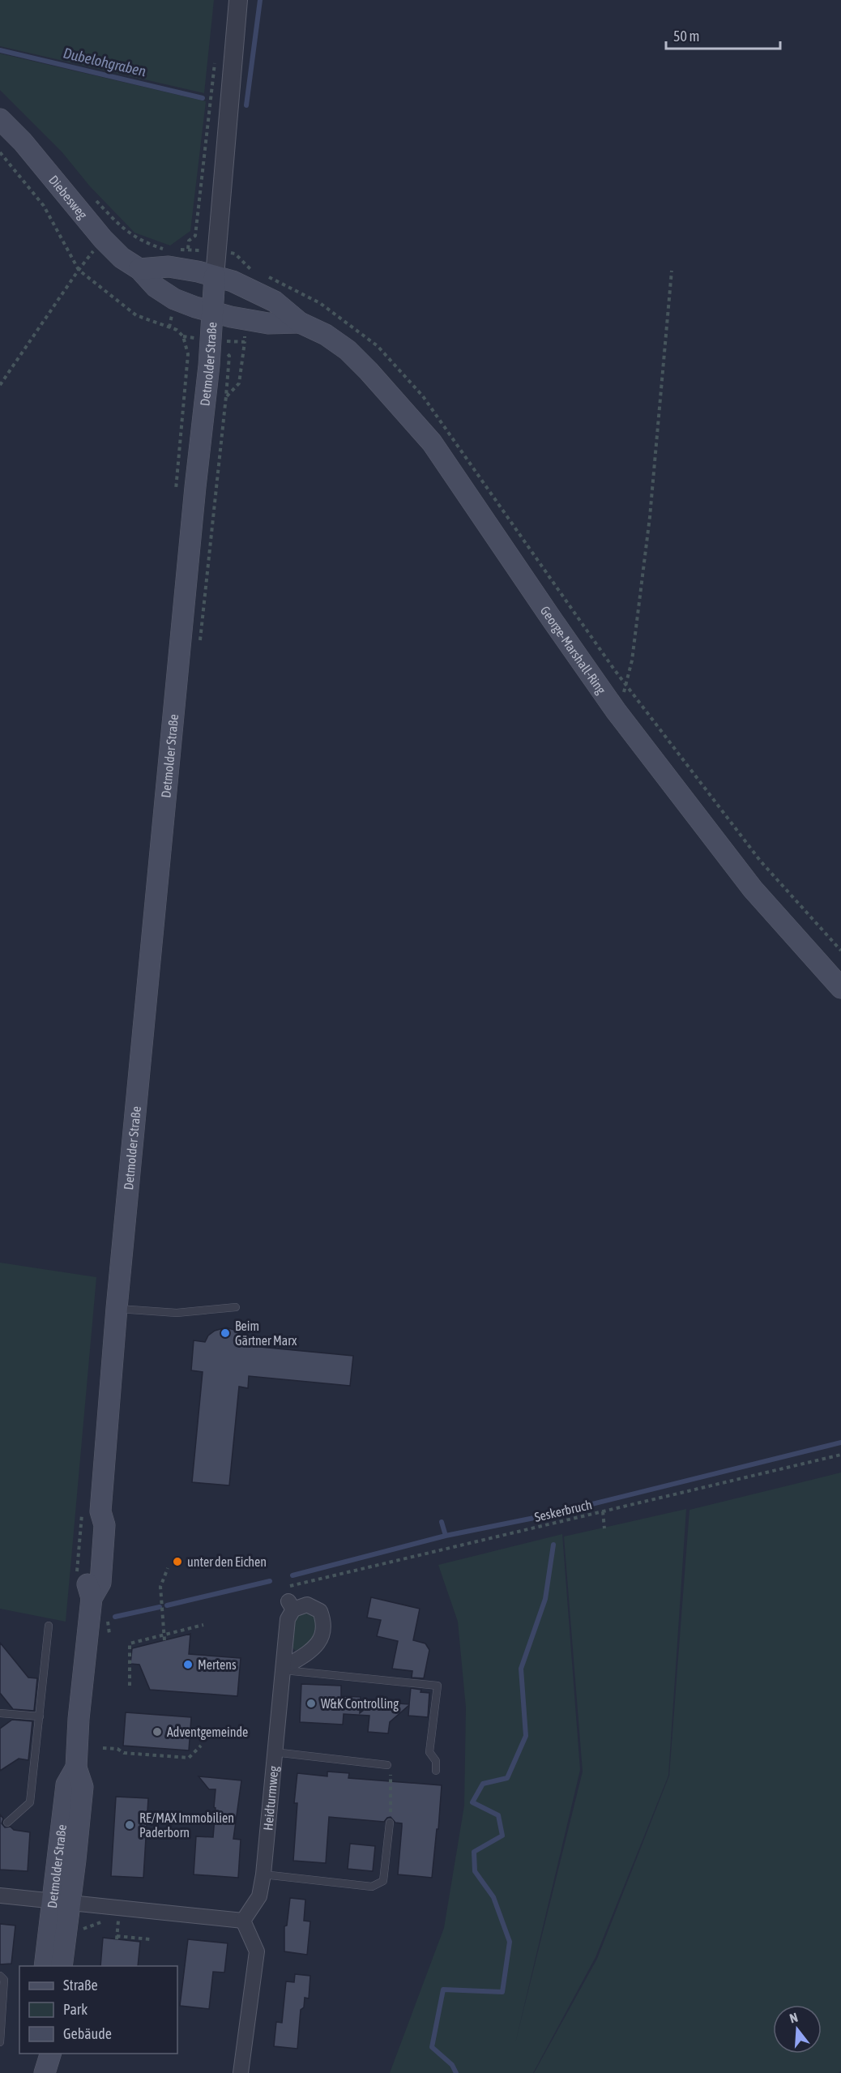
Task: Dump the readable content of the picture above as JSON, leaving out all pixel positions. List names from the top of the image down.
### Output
{
  "streets": {
    "main road": ["Diebesweg", "Detmolder Straße", "George-Marshall-Ring"],
    "street": ["Heidturmweg"],
    "path": ["Seskerbruch"]
  },
  "crossings": [
    ["Diebesweg", "Detmolder Straße"],
    ["Diebesweg", "George-Marshall-Ring"],
    ["Detmolder Straße", "George-Marshall-Ring"]
  ],
  "water": ["Dubelohgraben"],
  "places": [
    "Beim Gärtner Marx",
    "unter den Eichen",
    "Mertens",
    "W&K Controlling",
    "Adventgemeinde",
    "RE/MAX Immobilien Paderborn"
  ],
  "legend": ["Straße", "Park", "Gebäude"],
  "scale_bar": "50 m",
  "north": "top"
}
